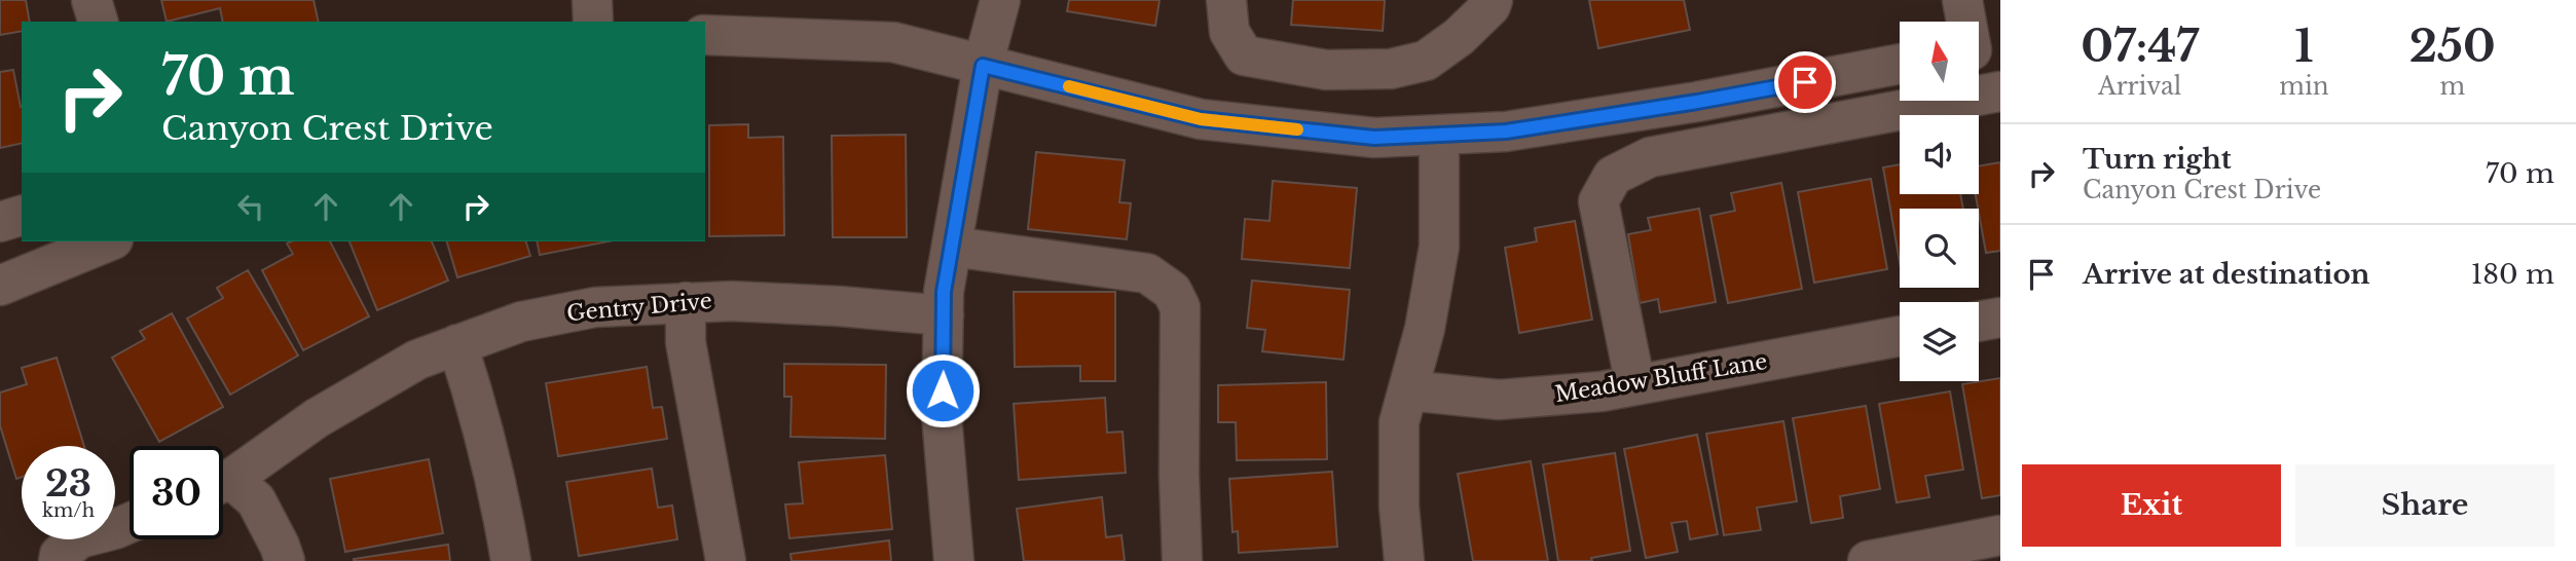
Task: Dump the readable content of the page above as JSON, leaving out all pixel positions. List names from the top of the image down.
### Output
{
  "streets": {
    "street": ["Gentry Drive", "Meadow Bluff Lane"]
  },
  "north": "top",
  "page": {
    "eta": [
      "07:47",
      "Arrival",
      "1",
      "min",
      "250",
      "m"
    ],
    "turn": ["70 m", "Canyon Crest Drive"],
    "list": [
      {
        "name": "Turn right",
        "note": "Canyon Crest Drive",
        "value": "70 m"
      },
      {
        "name": "Arrive at destination",
        "value": "180 m"
      }
    ],
    "speed": "23 km/h",
    "limit": "30",
    "buttons": ["Exit", "Share"]
  }
}
